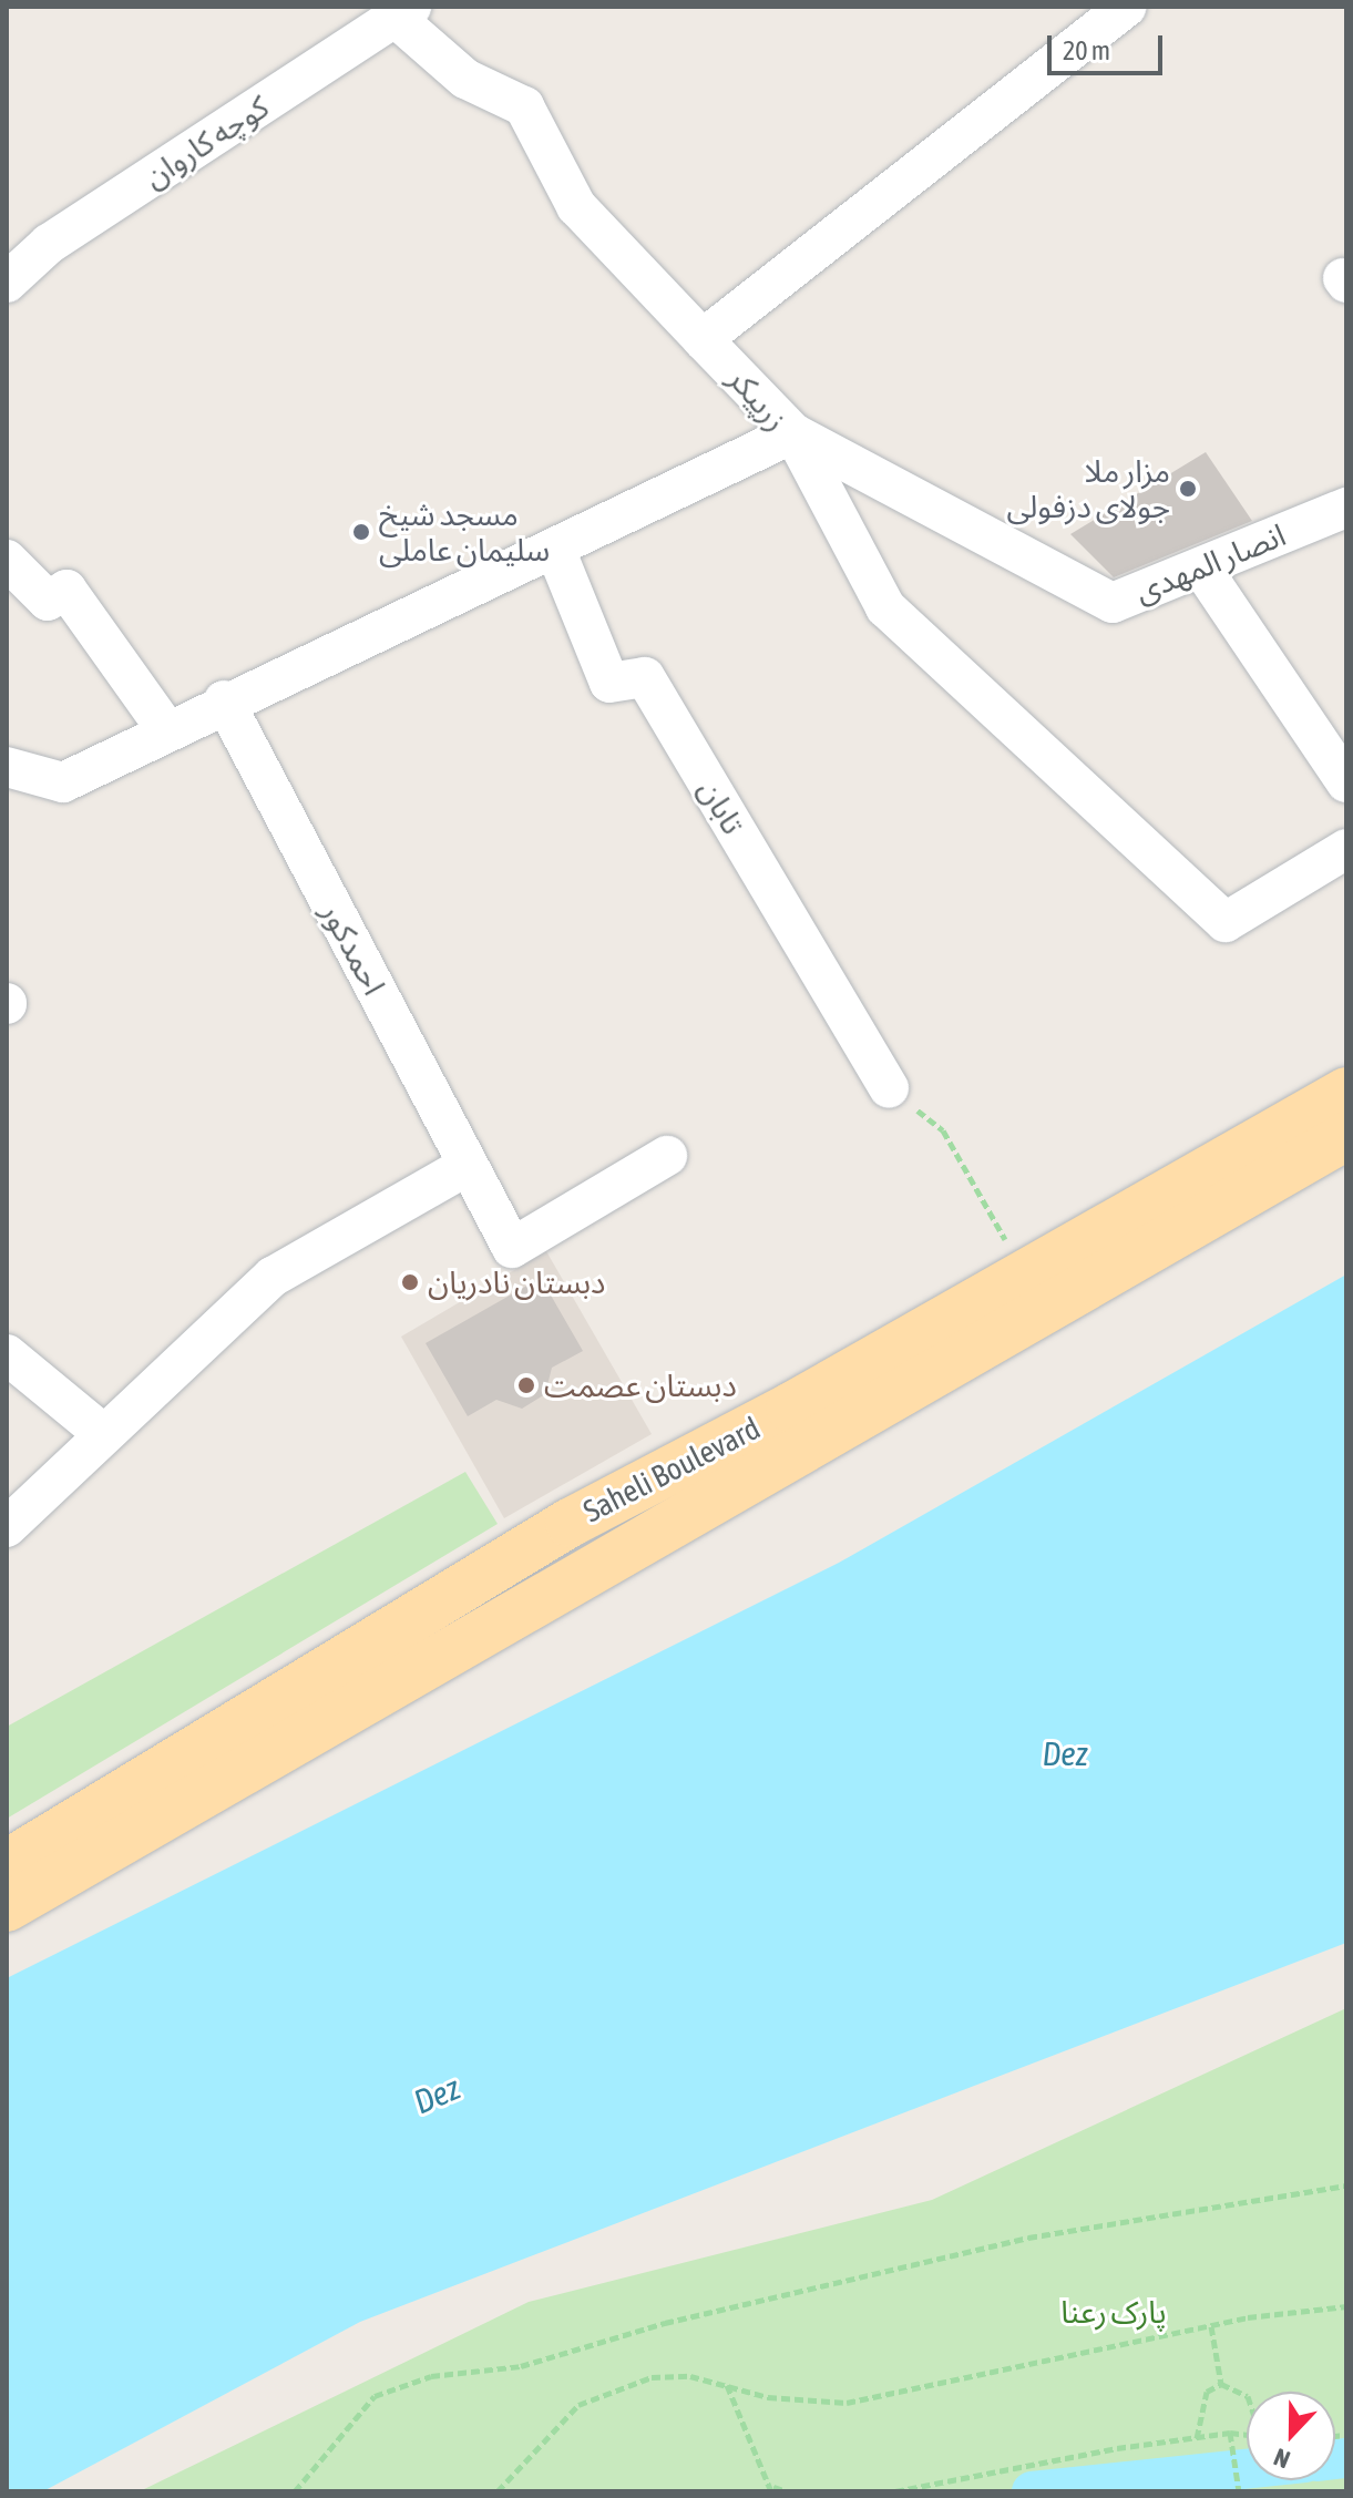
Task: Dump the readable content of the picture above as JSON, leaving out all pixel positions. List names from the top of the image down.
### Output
{
  "streets": {
    "main road": ["Saheli Boulevard"],
    "lane": [
      "کوچه کاروان",
      "زرپیکر",
      "انصار المهدی",
      "تابان",
      "احمدکور"
    ]
  },
  "crossings": [
    ["زرپیکر", "انصار المهدی"],
    ["زرپیکر", "تابان"],
    ["زرپیکر", "احمدکور"]
  ],
  "water": ["Dez"],
  "parks": ["پارک رعنا"],
  "places": [
    "مزار ملا جولای دزفولی",
    "مسجد شیخ سلیمان عاملی",
    "دبستان نادریان",
    "دبستان عصمت"
  ],
  "scale_bar": "20 m",
  "north": "bottom"
}
